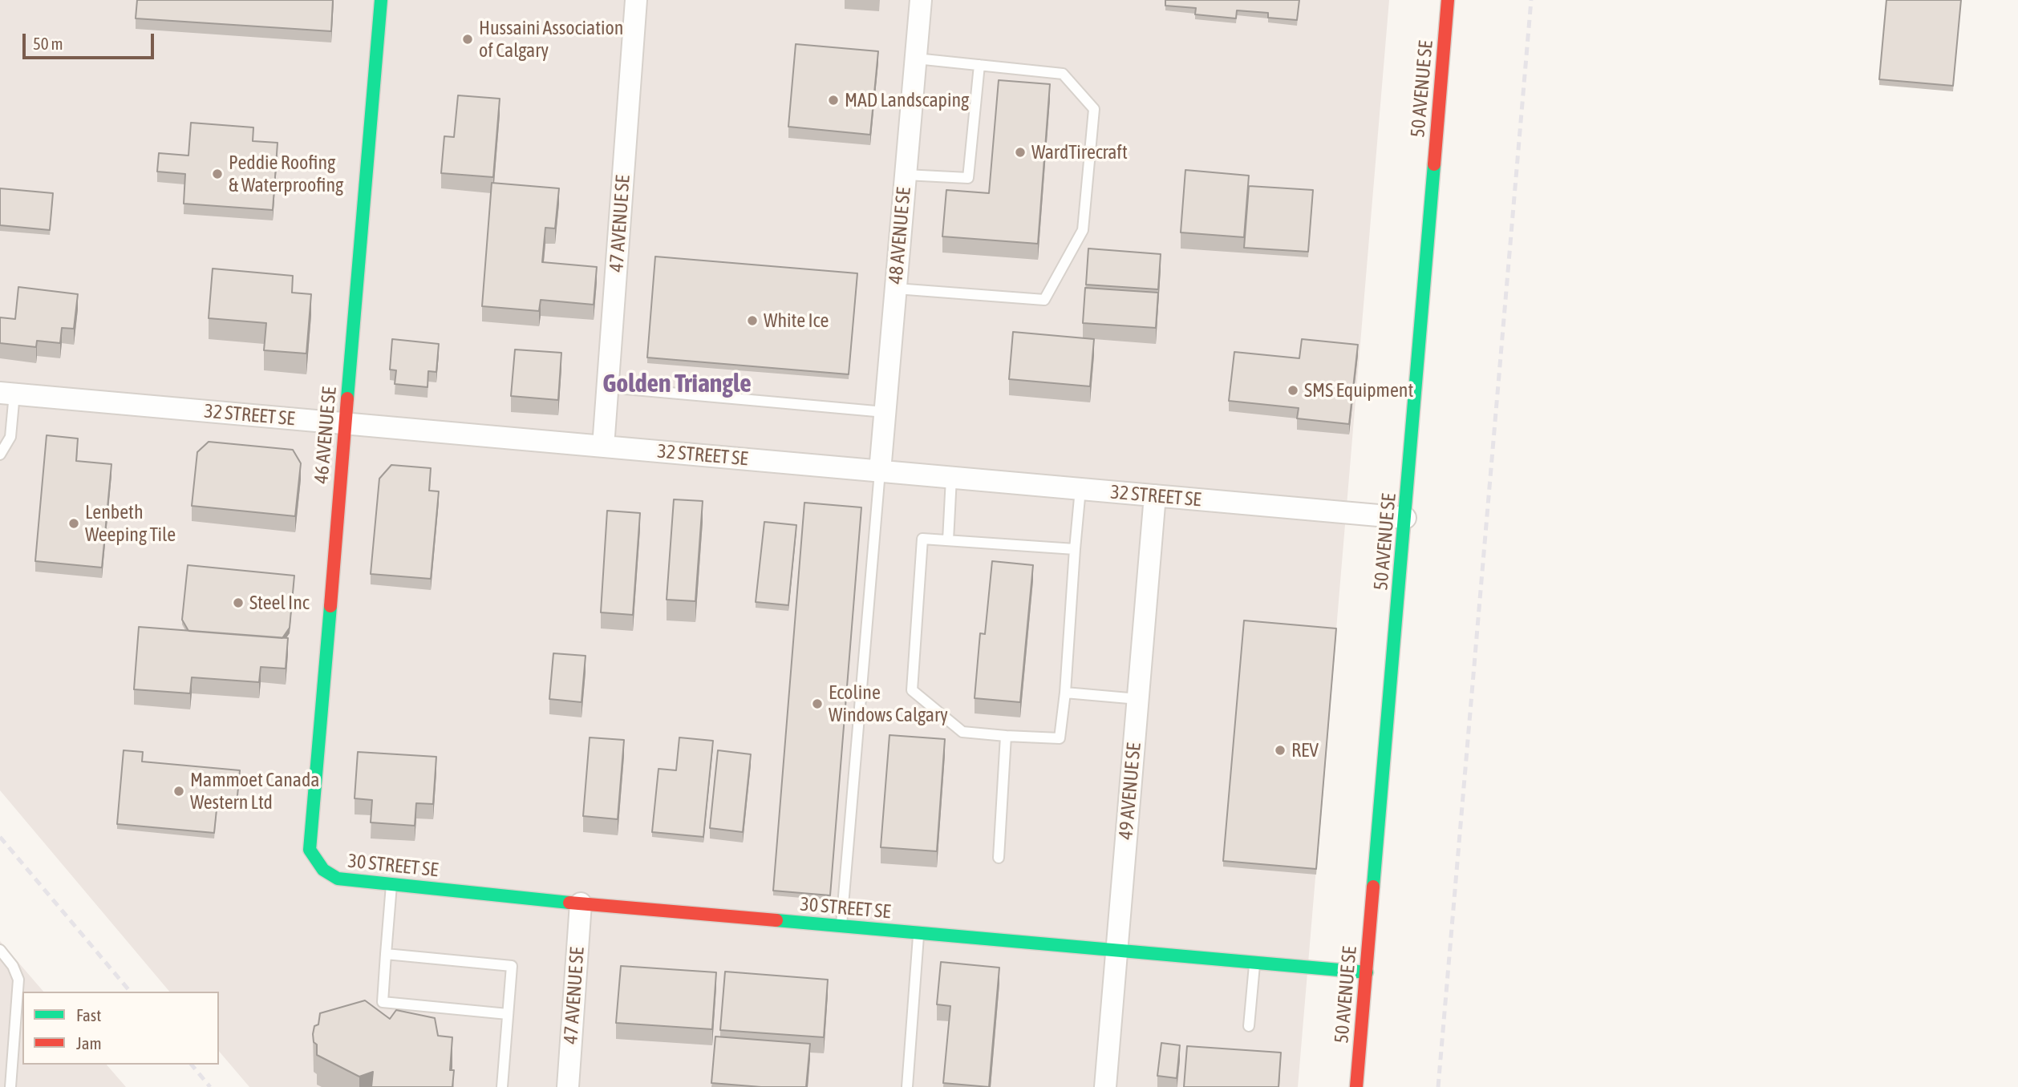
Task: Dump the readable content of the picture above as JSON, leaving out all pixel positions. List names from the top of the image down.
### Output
{
  "streets": {
    "street": [
      "50 AVENUE SE",
      "47 AVENUE SE",
      "48 AVENUE SE",
      "32 STREET SE",
      "46 AVENUE SE",
      "49 AVENUE SE",
      "30 STREET SE"
    ]
  },
  "crossings": [
    ["50 AVENUE SE", "32 STREET SE"],
    ["50 AVENUE SE", "30 STREET SE"],
    ["47 AVENUE SE", "32 STREET SE"],
    ["47 AVENUE SE", "30 STREET SE"],
    ["48 AVENUE SE", "32 STREET SE"],
    ["32 STREET SE", "46 AVENUE SE"],
    ["32 STREET SE", "49 AVENUE SE"],
    ["46 AVENUE SE", "30 STREET SE"],
    ["49 AVENUE SE", "30 STREET SE"]
  ],
  "districts": ["Golden Triangle"],
  "places": [
    "Hussaini Association of Calgary",
    "MAD Landscaping",
    "WardTirecraft",
    "Peddie Roofing & Waterproofing",
    "White Ice",
    "SMS Equipment",
    "Lenbeth Weeping Tile",
    "Steel Inc",
    "Ecoline Windows Calgary",
    "REV",
    "Mammoet Canada Western Ltd"
  ],
  "legend": ["Fast", "Jam"],
  "scale_bar": "50 m"
}
